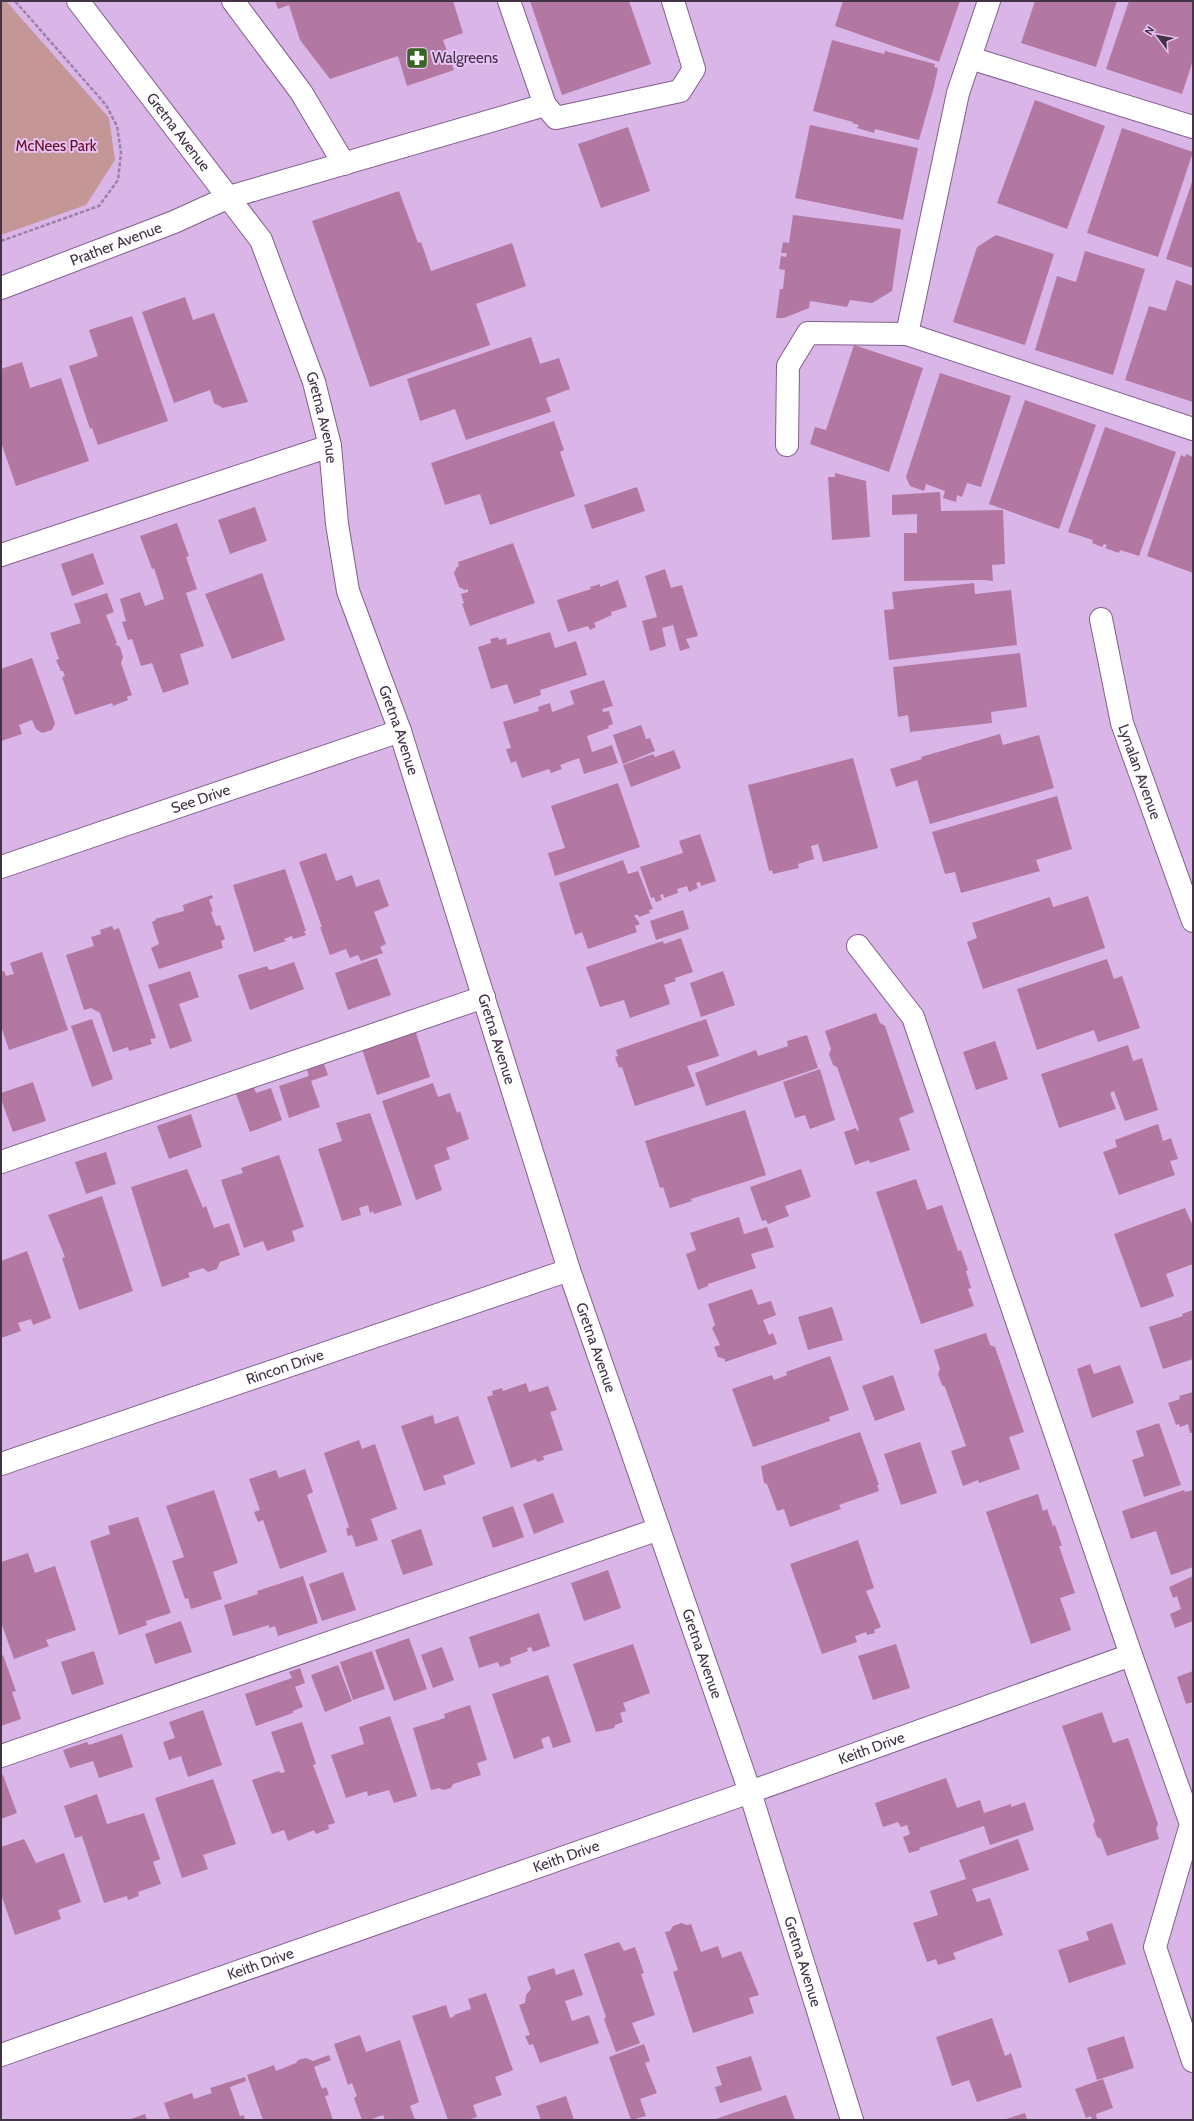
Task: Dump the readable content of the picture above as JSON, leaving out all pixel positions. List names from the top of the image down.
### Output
{
  "streets": {
    "street": [
      "Gretna Avenue",
      "Prather Avenue",
      "Lynalan Avenue",
      "See Drive",
      "Rincon Drive",
      "Keith Drive"
    ]
  },
  "crossings": [
    ["Gretna Avenue", "Prather Avenue"],
    ["Gretna Avenue", "See Drive"],
    ["Gretna Avenue", "Rincon Drive"],
    ["Gretna Avenue", "Keith Drive"]
  ],
  "parks": ["McNees Park"],
  "places": {
    "pharmacy": ["Walgreens"]
  },
  "north": "top left"
}
